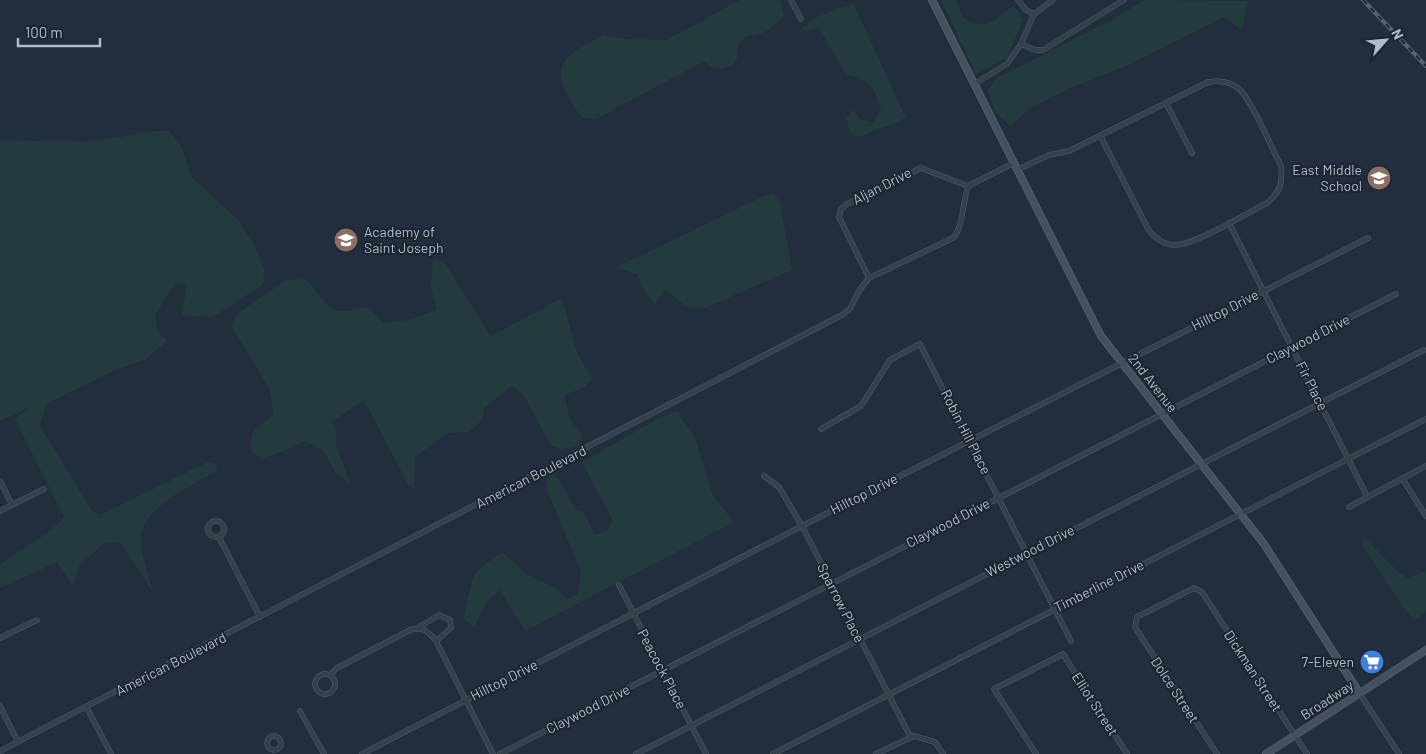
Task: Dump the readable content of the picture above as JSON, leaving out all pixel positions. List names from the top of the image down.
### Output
{
  "streets": {
    "street": [
      "Aljan Drive",
      "Hilltop Drive",
      "Claywood Drive",
      "2nd Avenue",
      "Fir Place",
      "Robin Hill Place",
      "American Boulevard",
      "Westwood Drive",
      "Timberline Drive",
      "Sparrow Place",
      "Peacock Place",
      "Dickman Street",
      "Dolce Street",
      "Broadway",
      "Elliot Street"
    ]
  },
  "crossings": [
    ["Aljan Drive", "American Boulevard"],
    ["Hilltop Drive", "2nd Avenue"],
    ["Hilltop Drive", "Fir Place"],
    ["Hilltop Drive", "Robin Hill Place"],
    ["Hilltop Drive", "Sparrow Place"],
    ["Hilltop Drive", "Peacock Place"],
    ["Claywood Drive", "2nd Avenue"],
    ["Claywood Drive", "Fir Place"],
    ["Claywood Drive", "Robin Hill Place"],
    ["Claywood Drive", "Sparrow Place"],
    ["Claywood Drive", "Peacock Place"],
    ["2nd Avenue", "Westwood Drive"],
    ["2nd Avenue", "Timberline Drive"],
    ["2nd Avenue", "Broadway"],
    ["Fir Place", "Westwood Drive"],
    ["Fir Place", "Timberline Drive"],
    ["Robin Hill Place", "Westwood Drive"],
    ["Robin Hill Place", "Timberline Drive"],
    ["Westwood Drive", "Sparrow Place"],
    ["Westwood Drive", "Peacock Place"],
    ["Timberline Drive", "Sparrow Place"],
    ["Dickman Street", "Dolce Street"],
    ["Dickman Street", "Broadway"]
  ],
  "places": {
    "school or university": ["East Middle School", "Academy of Saint Joseph"],
    "supermarket": ["7-Eleven"]
  },
  "scale_bar": "100 m",
  "north": "top right"
}
